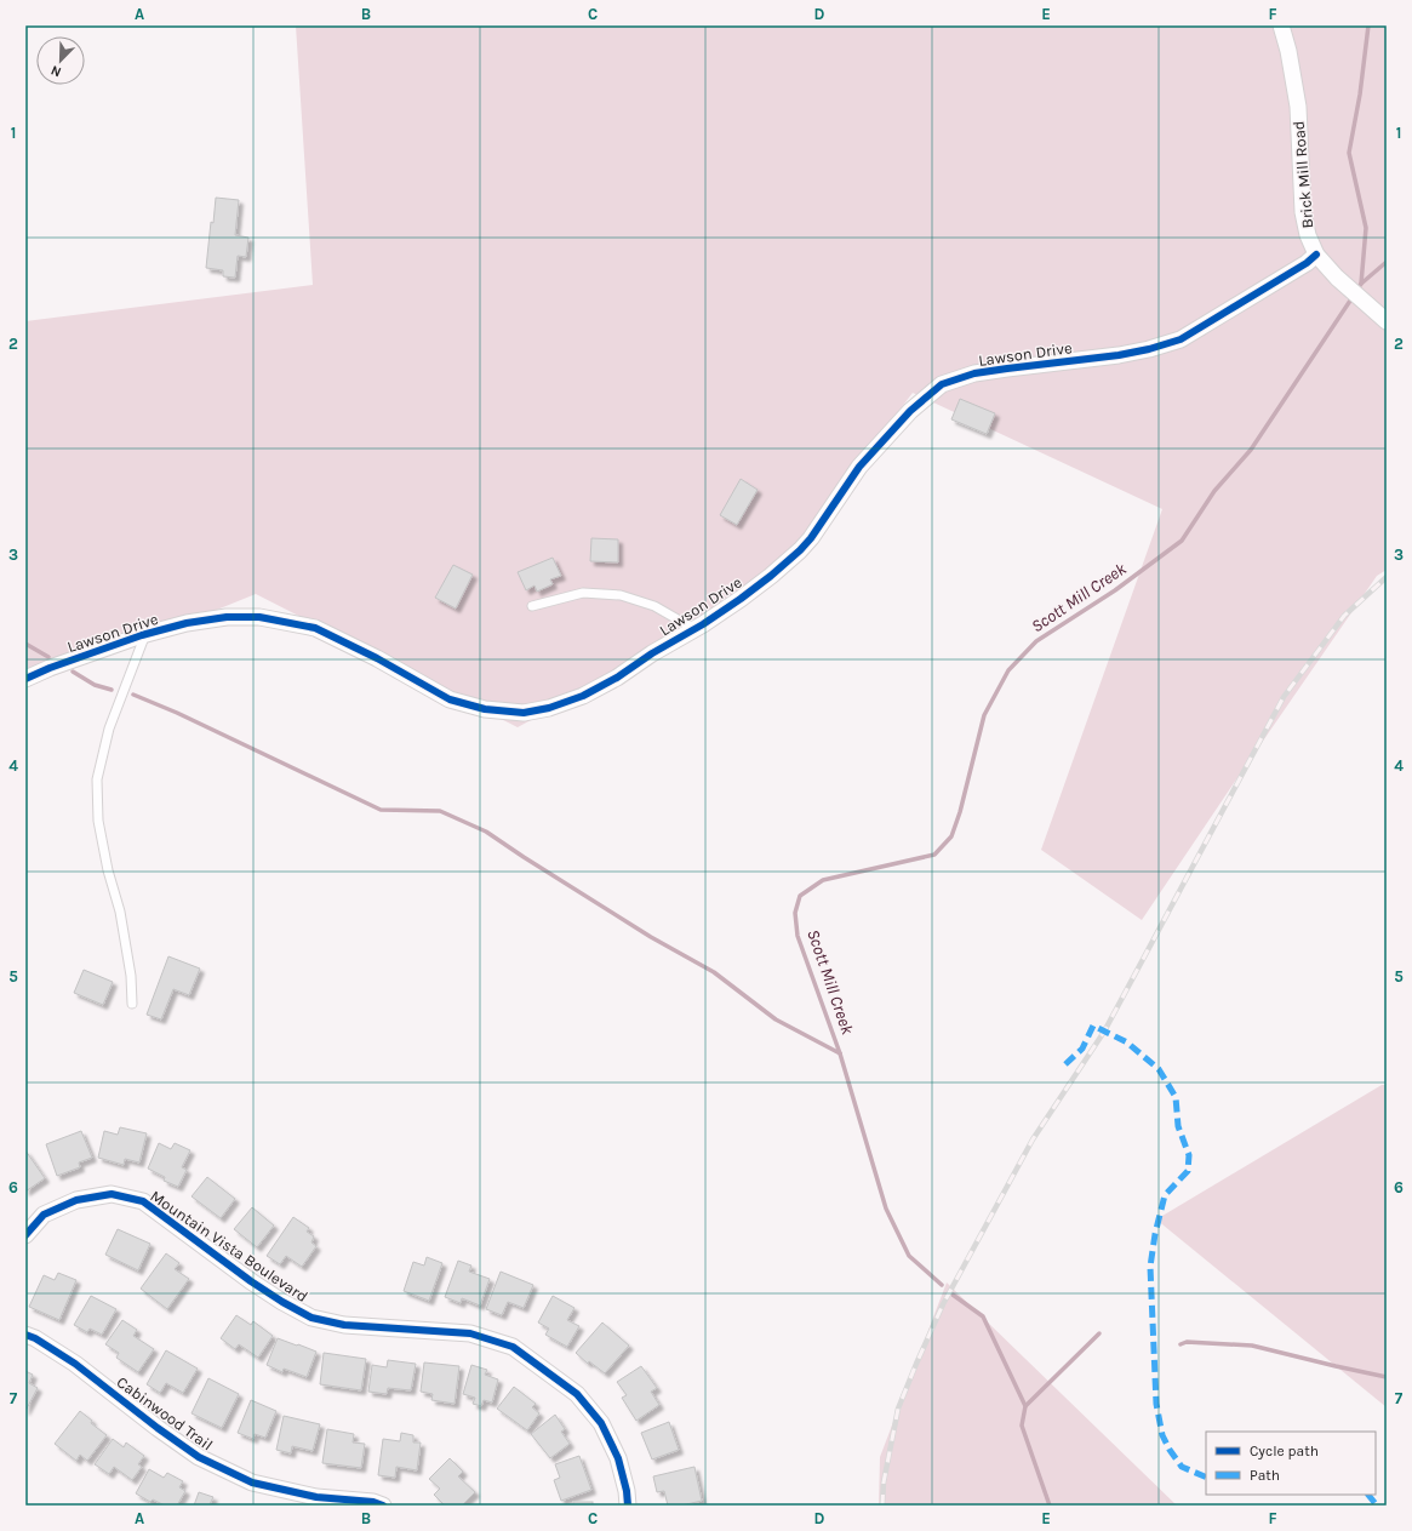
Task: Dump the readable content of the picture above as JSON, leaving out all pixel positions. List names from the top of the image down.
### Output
{
  "streets": {
    "street": [
      "Brick Mill Road",
      "Lawson Drive",
      "Mountain Vista Boulevard",
      "Cabinwood Trail"
    ]
  },
  "crossings": [
    ["Brick Mill Road", "Lawson Drive"]
  ],
  "water": ["Scott Mill Creek"],
  "legend": ["Cycle path", "Path"],
  "north": "bottom left",
  "grid": {
    "columns": [
      "A",
      "B",
      "C",
      "D",
      "E",
      "F"
    ],
    "rows": [
      "1",
      "2",
      "3",
      "4",
      "5",
      "6",
      "7"
    ]
  }
}
